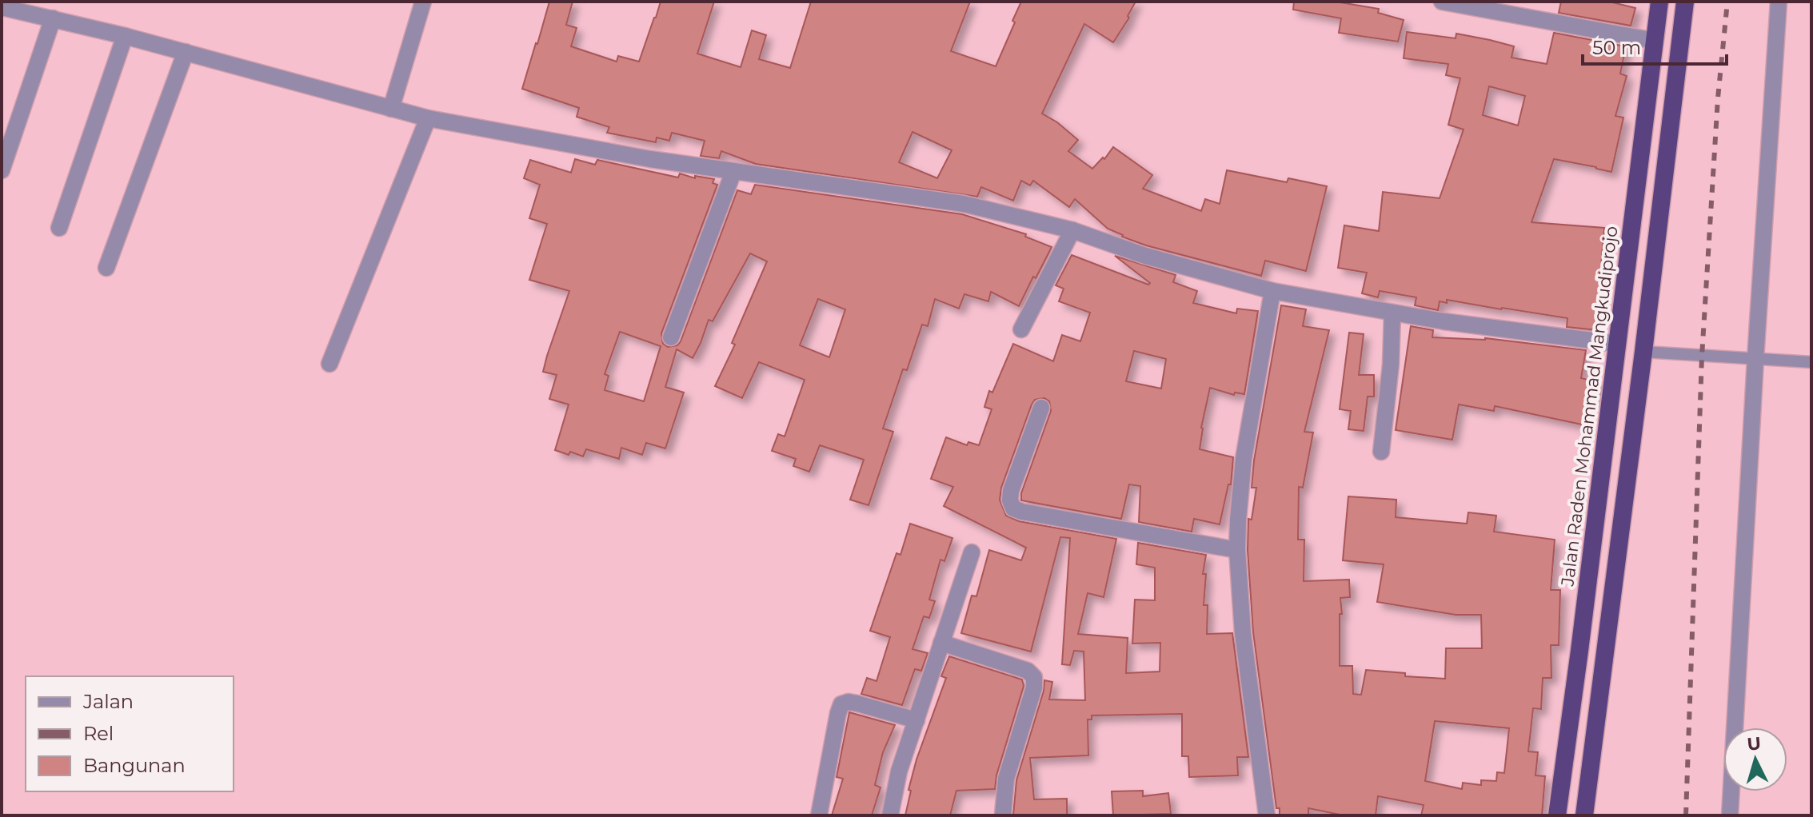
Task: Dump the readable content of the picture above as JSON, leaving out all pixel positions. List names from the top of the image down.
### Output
{
  "streets": {
    "highway": ["Jalan Raden Mohammad Mangkudiprojo"]
  },
  "legend": ["Jalan", "Rel", "Bangunan"],
  "scale_bar": "50 m",
  "north": "top"
}
